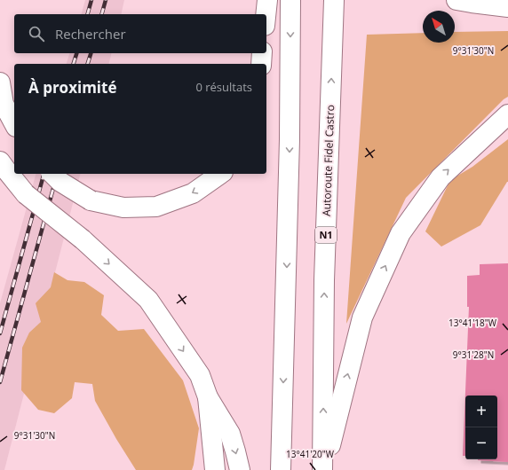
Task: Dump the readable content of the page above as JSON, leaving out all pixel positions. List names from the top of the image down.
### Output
{
  "streets": {
    "main road": ["Autoroute Fidel Castro", "N1"]
  },
  "north": "top left",
  "page": {
    "search": "Rechercher",
    "heading": ["À proximité", "0 résultats"],
    "map_buttons": ["+", "−"]
  },
  "coordinates": [
    "9°31'30\"N",
    "13°41'18\"W",
    "9°31'28\"N",
    "13°41'20\"W"
  ]
}
